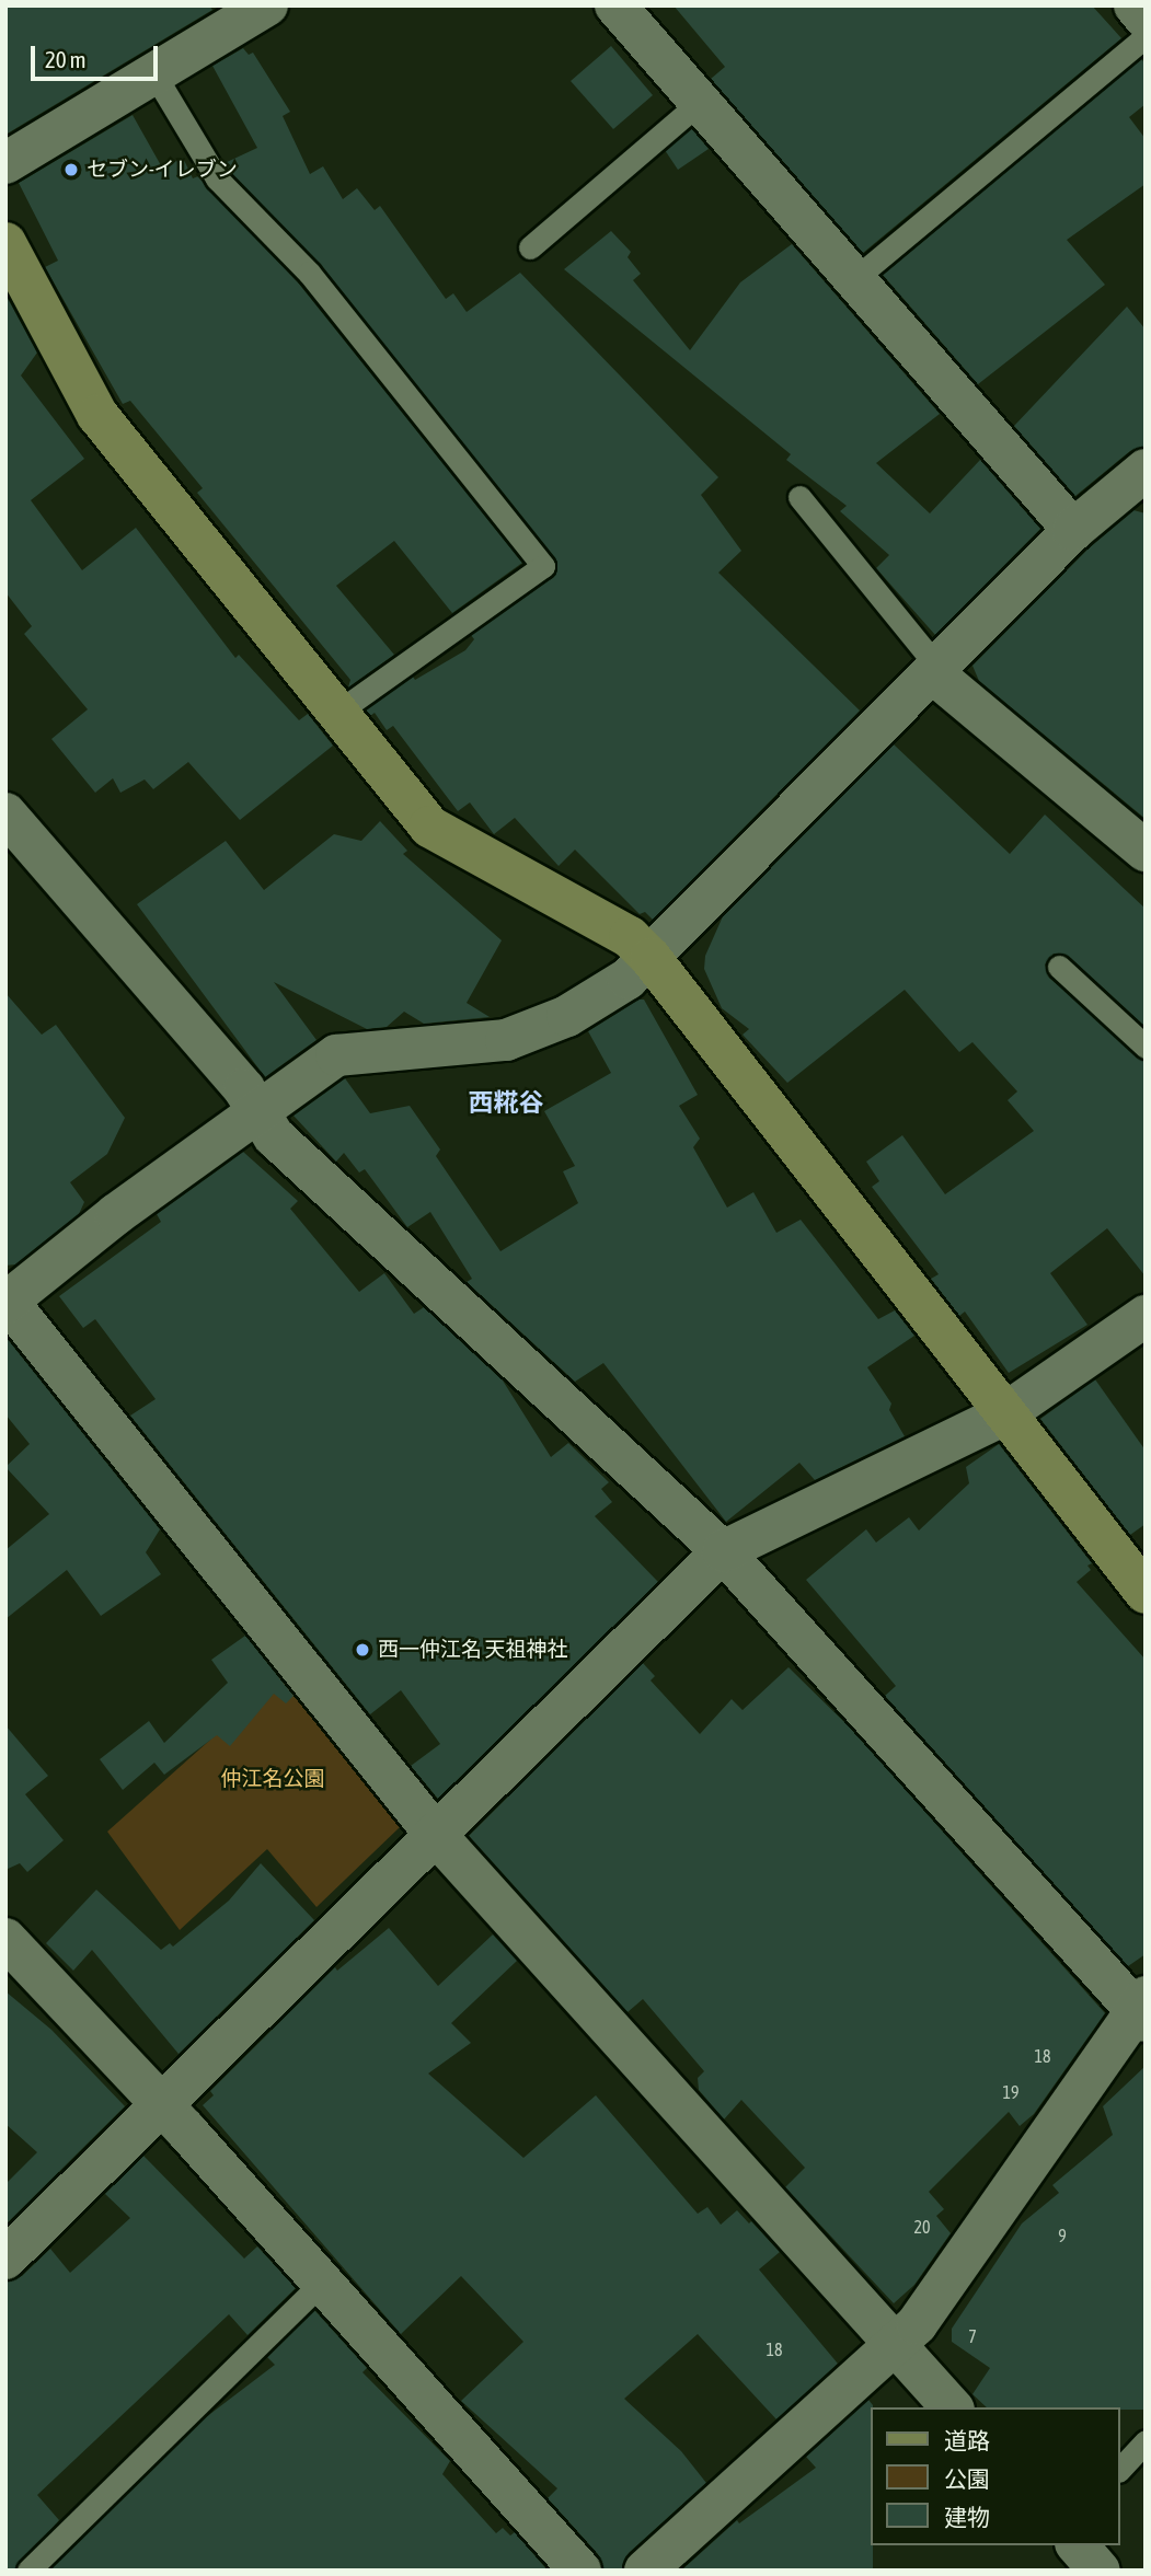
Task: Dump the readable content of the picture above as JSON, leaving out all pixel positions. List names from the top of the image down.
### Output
{
  "districts": ["西糀谷"],
  "parks": ["仲江名公園"],
  "places": ["セブン-イレブン", "西一仲江名 天祖神社"],
  "house_numbers": [
    "18",
    "19",
    "20",
    "9",
    "7",
    "18"
  ],
  "legend": ["道路", "公園", "建物"],
  "scale_bar": "20 m"
}
